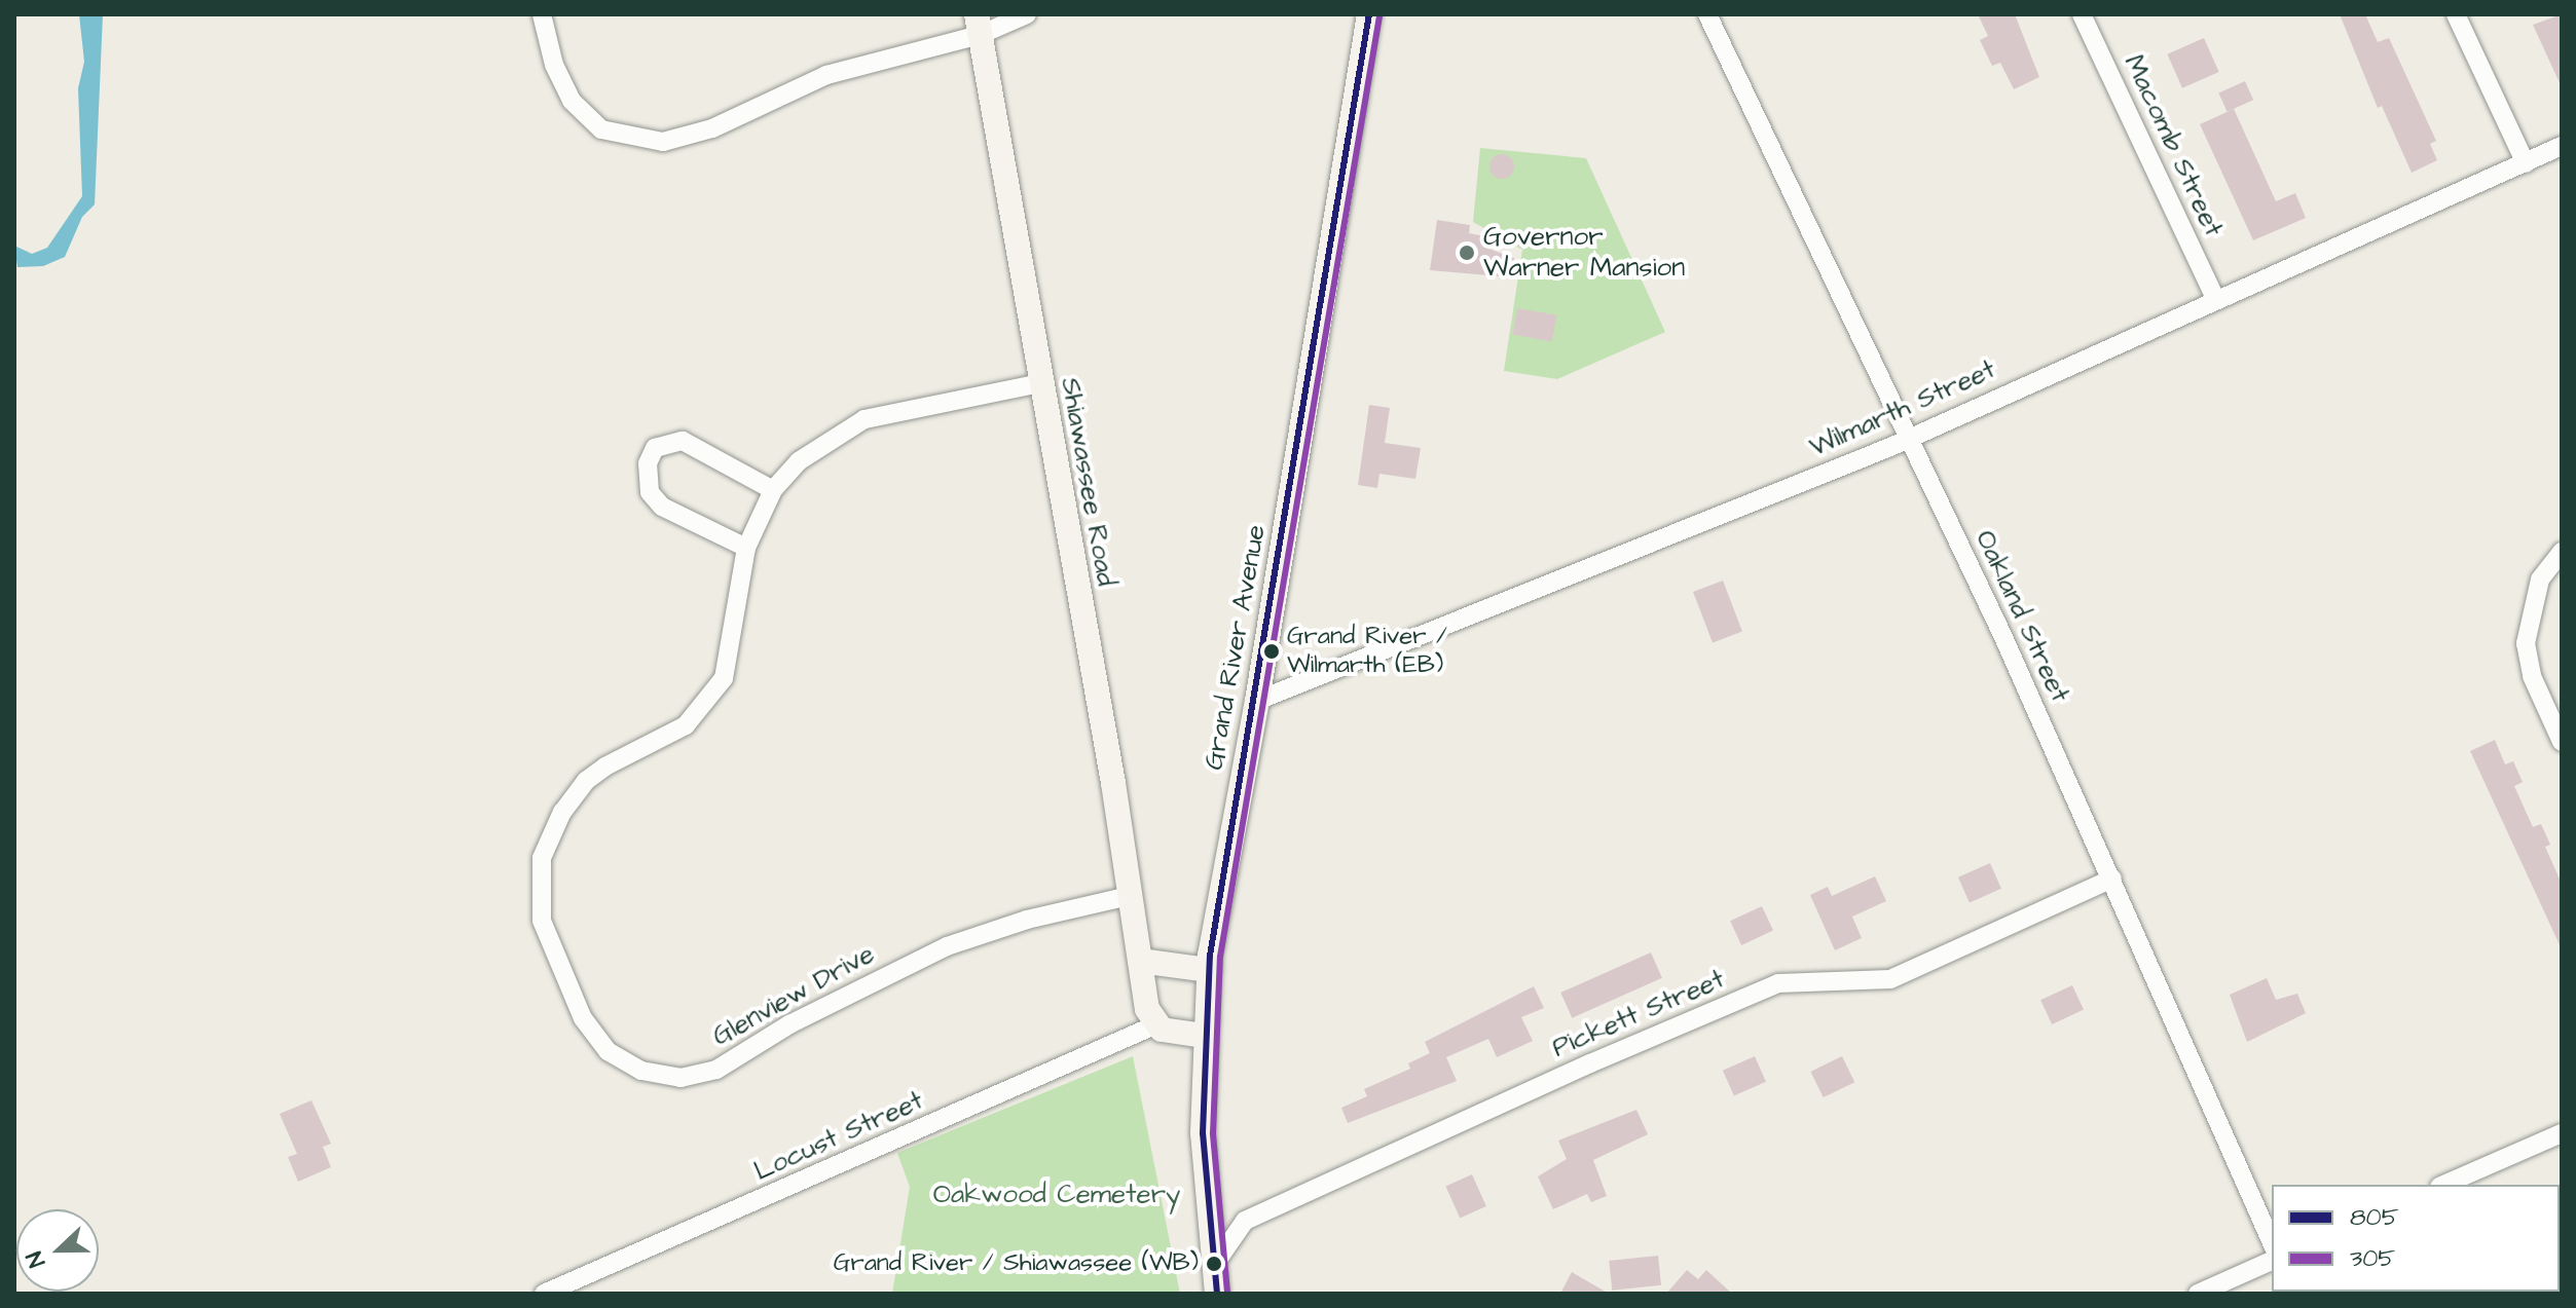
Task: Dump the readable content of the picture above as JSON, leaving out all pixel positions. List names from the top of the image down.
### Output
{
  "streets": {
    "main road": ["Shiawassee Road", "Grand River Avenue"],
    "street": [
      "Macomb Street",
      "Wilmarth Street",
      "Oakland Street",
      "Glenview Drive",
      "Pickett Street",
      "Locust Street"
    ]
  },
  "crossings": [
    ["Macomb Street", "Wilmarth Street"],
    ["Wilmarth Street", "Oakland Street"],
    ["Wilmarth Street", "Grand River Avenue"],
    ["Shiawassee Road", "Glenview Drive"],
    ["Shiawassee Road", "Locust Street"],
    ["Oakland Street", "Pickett Street"],
    ["Grand River Avenue", "Pickett Street"]
  ],
  "parks": ["Oakwood Cemetery"],
  "places": ["Governor Warner Mansion", "Grand River / Wilmarth (EB)", "Grand River / Shiawassee (WB)"],
  "lines": ["transit line 805", "transit line 305"],
  "legend": ["805", "305"],
  "north": "left"
}
